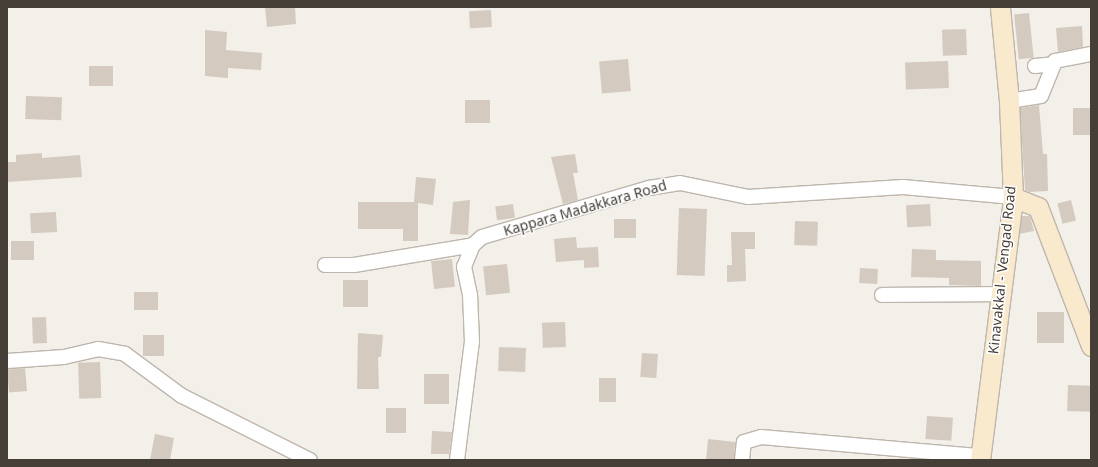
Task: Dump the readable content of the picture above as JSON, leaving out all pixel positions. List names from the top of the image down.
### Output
{
  "streets": {
    "main road": ["Kinavakkal - Vengad Road"],
    "street": ["Kappara Madakkara Road"]
  },
  "crossings": [
    ["Kappara Madakkara Road", "Kinavakkal - Vengad Road"]
  ]
}
